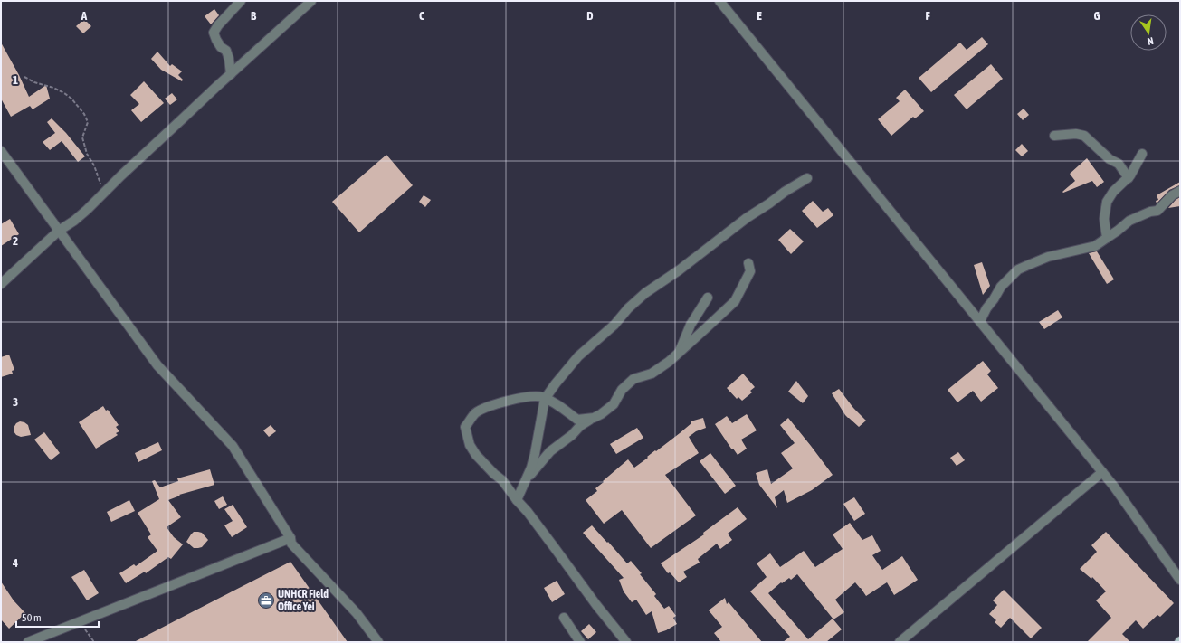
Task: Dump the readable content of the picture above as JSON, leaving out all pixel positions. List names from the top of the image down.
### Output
{
  "places": {
    "office": ["UNHCR Field Office Yei"]
  },
  "scale_bar": "50 m",
  "north": "bottom",
  "grid": {
    "columns": [
      "A",
      "B",
      "C",
      "D",
      "E",
      "F",
      "G"
    ],
    "rows": [
      "1",
      "2",
      "3",
      "4"
    ]
  }
}
